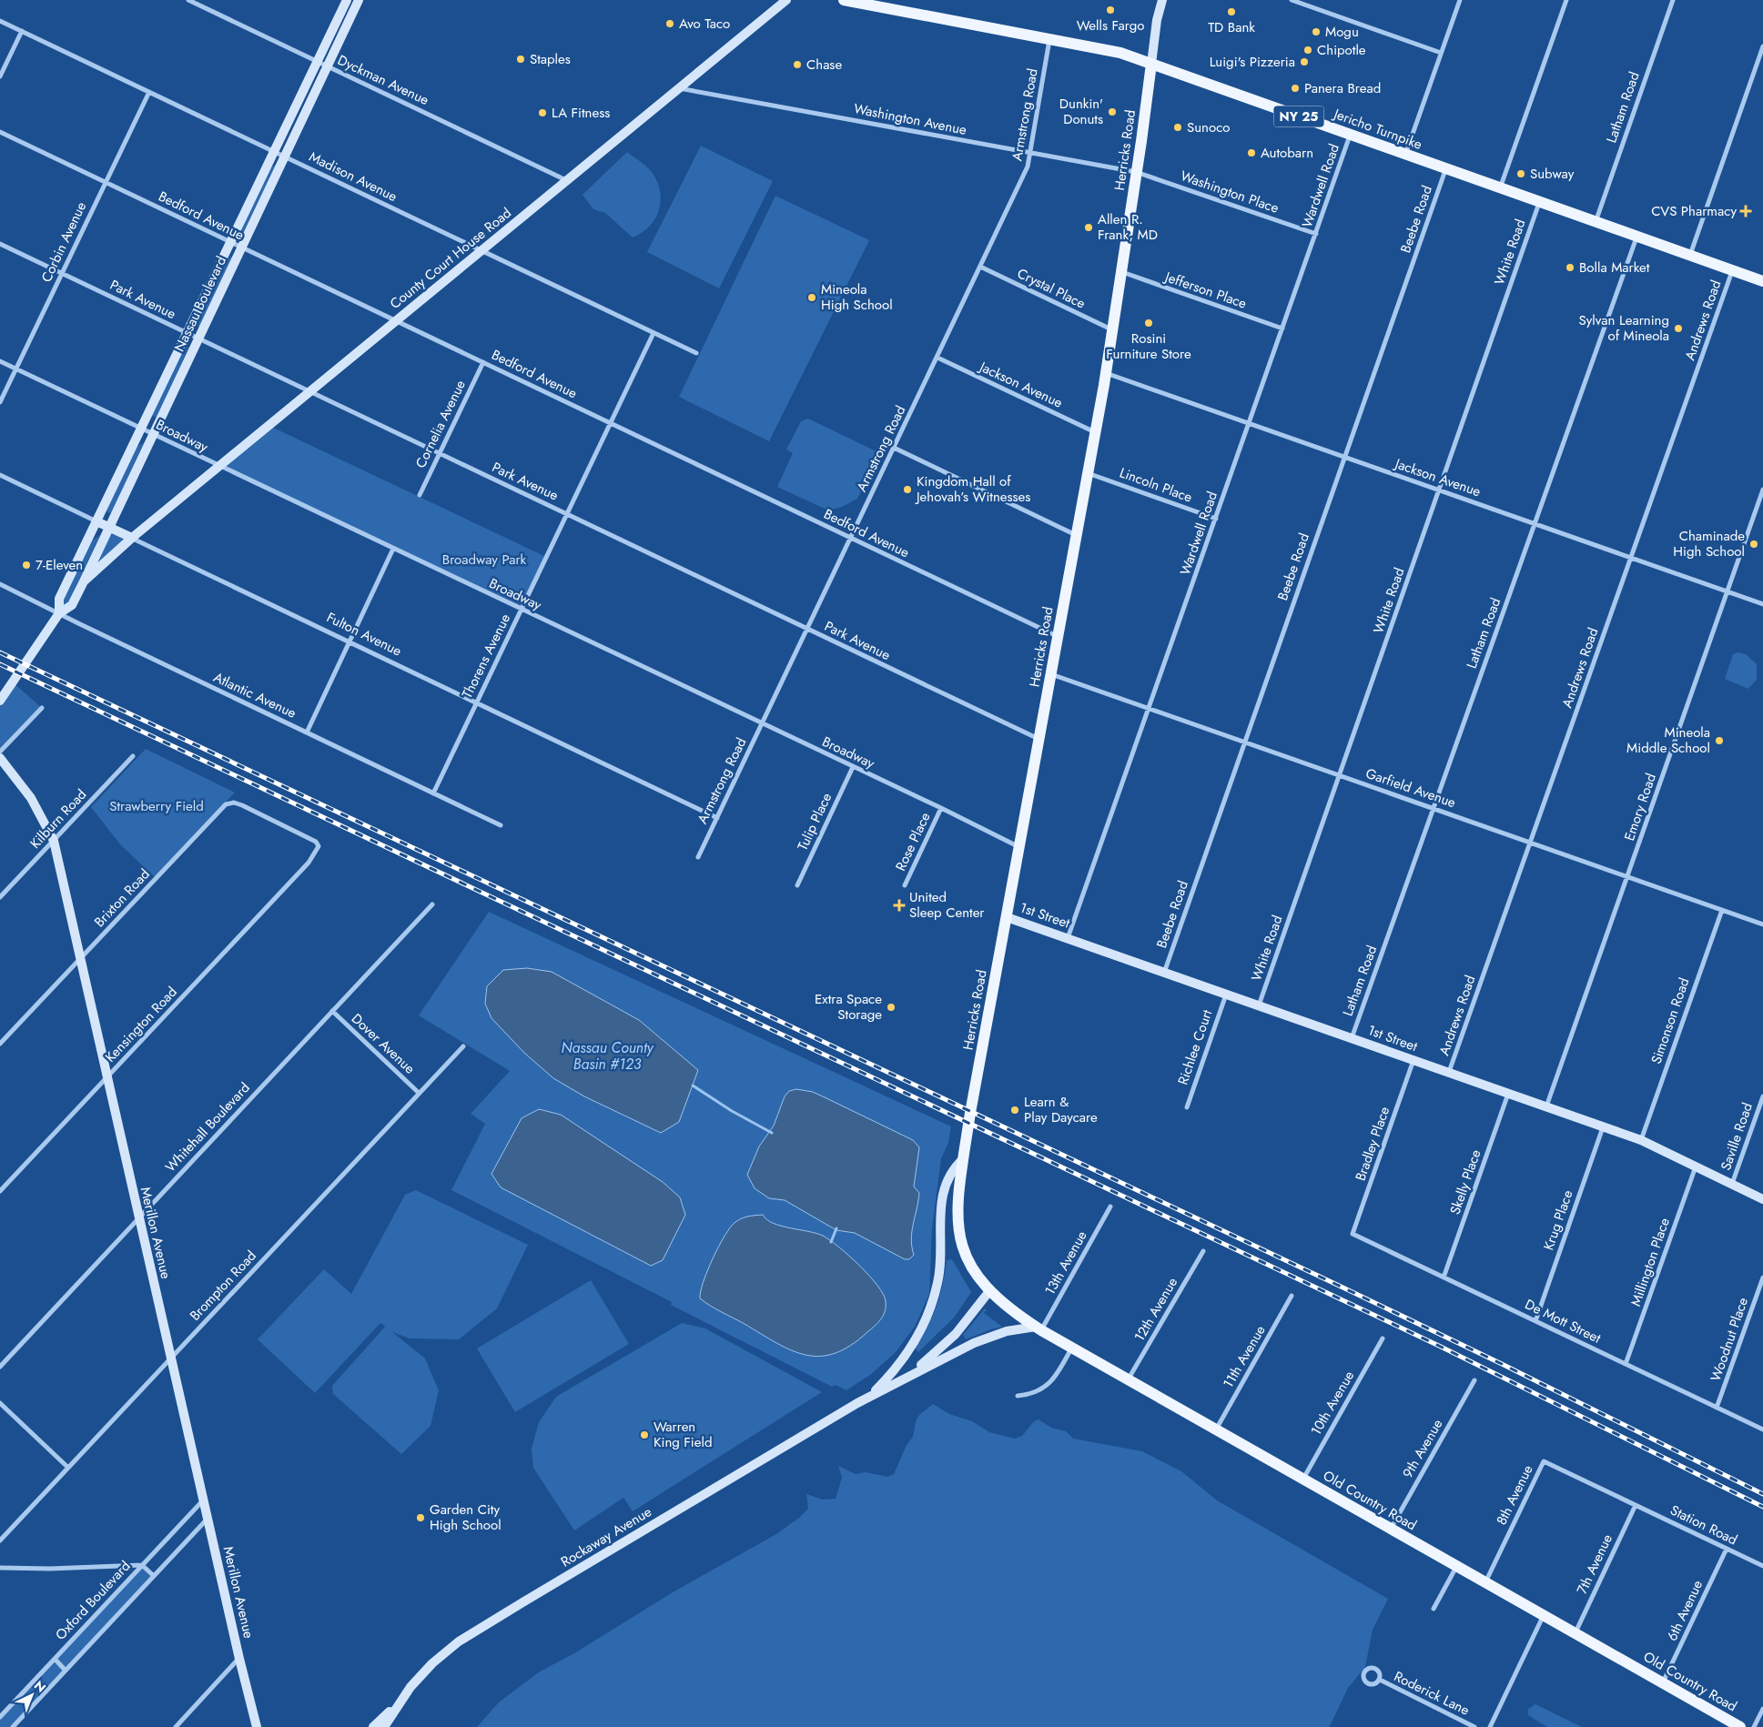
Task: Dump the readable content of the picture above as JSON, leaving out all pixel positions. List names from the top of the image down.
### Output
{
  "streets": {
    "main road": [
      "NY 25",
      "Jericho Turnpike",
      "Herricks Road",
      "County Court House Road",
      "Nassau Boulevard",
      "Fulton Avenue",
      "1st Street",
      "Merillon Avenue",
      "Old Country Road",
      "Rockaway Avenue"
    ],
    "street": [
      "Dyckman Avenue",
      "Latham Road",
      "Armstrong Road",
      "Washington Avenue",
      "Madison Avenue",
      "Wardwell Road",
      "Washington Place",
      "Bedford Avenue",
      "Beebe Road",
      "Corbin Avenue",
      "White Road",
      "Crystal Place",
      "Jefferson Place",
      "Park Avenue",
      "Andrews Road",
      "Jackson Avenue",
      "Cornelia Avenue",
      "Broadway",
      "Lincoln Place",
      "Thorens Avenue",
      "Atlantic Avenue",
      "Garfield Avenue",
      "Emory Road",
      "Kilburn Road",
      "Tulip Place",
      "Rose Place",
      "Brixton Road",
      "Simonson Road",
      "Kensington Road",
      "Dover Avenue",
      "Richlee Court",
      "Whitehall Boulevard",
      "Saville Road",
      "Bradley Place",
      "Skelly Place",
      "Krug Place",
      "Millington Place",
      "13th Avenue",
      "Brompton Road",
      "12th Avenue",
      "De Mott Street",
      "Woodnut Place",
      "11th Avenue",
      "10th Avenue",
      "9th Avenue",
      "8th Avenue",
      "Station Road",
      "7th Avenue",
      "Oxford Boulevard",
      "6th Avenue",
      "Roderick Lane"
    ]
  },
  "crossings": [
    ["Dyckman Avenue", "County Court House Road"],
    ["Dyckman Avenue", "Nassau Boulevard"],
    ["Latham Road", "Jericho Turnpike"],
    ["Latham Road", "Jackson Avenue"],
    ["Latham Road", "Garfield Avenue"],
    ["Latham Road", "1st Street"],
    ["Armstrong Road", "Washington Avenue"],
    ["Armstrong Road", "Jericho Turnpike"],
    ["Armstrong Road", "Bedford Avenue"],
    ["Armstrong Road", "Crystal Place"],
    ["Armstrong Road", "Park Avenue"],
    ["Armstrong Road", "Jackson Avenue"],
    ["Armstrong Road", "Broadway"],
    ["Armstrong Road", "Fulton Avenue"],
    ["Washington Avenue", "Herricks Road"],
    ["Washington Avenue", "Washington Place"],
    ["Washington Avenue", "County Court House Road"],
    ["Jericho Turnpike", "Herricks Road"],
    ["Jericho Turnpike", "Wardwell Road"],
    ["Jericho Turnpike", "Beebe Road"],
    ["Jericho Turnpike", "White Road"],
    ["Jericho Turnpike", "Andrews Road"],
    ["Herricks Road", "Washington Place"],
    ["Herricks Road", "Bedford Avenue"],
    ["Herricks Road", "Crystal Place"],
    ["Herricks Road", "Jefferson Place"],
    ["Herricks Road", "Park Avenue"],
    ["Herricks Road", "Jackson Avenue"],
    ["Herricks Road", "Broadway"],
    ["Herricks Road", "Lincoln Place"],
    ["Herricks Road", "Garfield Avenue"],
    ["Herricks Road", "1st Street"],
    ["Herricks Road", "Old Country Road"],
    ["Herricks Road", "Rockaway Avenue"],
    ["Madison Avenue", "Corbin Avenue"],
    ["Madison Avenue", "County Court House Road"],
    ["Madison Avenue", "Nassau Boulevard"],
    ["Madison Avenue", "Thorens Avenue"],
    ["Wardwell Road", "Washington Place"],
    ["Wardwell Road", "Jefferson Place"],
    ["Wardwell Road", "Jackson Avenue"],
    ["Wardwell Road", "Lincoln Place"],
    ["Wardwell Road", "Garfield Avenue"],
    ["Wardwell Road", "1st Street"],
    ["Bedford Avenue", "Corbin Avenue"],
    ["Bedford Avenue", "County Court House Road"],
    ["Bedford Avenue", "Nassau Boulevard"],
    ["Bedford Avenue", "Cornelia Avenue"],
    ["Bedford Avenue", "Thorens Avenue"],
    ["Beebe Road", "Jackson Avenue"],
    ["Beebe Road", "Garfield Avenue"],
    ["Beebe Road", "1st Street"],
    ["Corbin Avenue", "Park Avenue"],
    ["Corbin Avenue", "Broadway"],
    ["White Road", "Jackson Avenue"],
    ["White Road", "Garfield Avenue"],
    ["White Road", "1st Street"],
    ["County Court House Road", "Park Avenue"],
    ["County Court House Road", "Nassau Boulevard"],
    ["County Court House Road", "Broadway"],
    ["County Court House Road", "Fulton Avenue"],
    ["Park Avenue", "Nassau Boulevard"],
    ["Park Avenue", "Cornelia Avenue"],
    ["Park Avenue", "Thorens Avenue"],
    ["Nassau Boulevard", "Broadway"],
    ["Nassau Boulevard", "Fulton Avenue"],
    ["Nassau Boulevard", "Atlantic Avenue"],
    ["Andrews Road", "Jackson Avenue"],
    ["Andrews Road", "Garfield Avenue"],
    ["Andrews Road", "1st Street"],
    ["Jackson Avenue", "Emory Road"],
    ["Broadway", "Thorens Avenue"],
    ["Broadway", "Tulip Place"],
    ["Broadway", "Rose Place"],
    ["Fulton Avenue", "Thorens Avenue"],
    ["Thorens Avenue", "Atlantic Avenue"],
    ["Garfield Avenue", "Emory Road"],
    ["Garfield Avenue", "Simonson Road"],
    ["Emory Road", "1st Street"],
    ["Kilburn Road", "Merillon Avenue"],
    ["Brixton Road", "Kensington Road"],
    ["Brixton Road", "Merillon Avenue"],
    ["1st Street", "Simonson Road"],
    ["1st Street", "Richlee Court"],
    ["1st Street", "Saville Road"],
    ["1st Street", "Bradley Place"],
    ["1st Street", "Skelly Place"],
    ["1st Street", "Krug Place"],
    ["1st Street", "Millington Place"],
    ["Kensington Road", "Merillon Avenue"],
    ["Dover Avenue", "Whitehall Boulevard"],
    ["Dover Avenue", "Brompton Road"],
    ["Whitehall Boulevard", "Merillon Avenue"],
    ["Bradley Place", "De Mott Street"],
    ["Skelly Place", "De Mott Street"],
    ["Krug Place", "De Mott Street"],
    ["Merillon Avenue", "Brompton Road"],
    ["Merillon Avenue", "Oxford Boulevard"],
    ["Millington Place", "De Mott Street"],
    ["13th Avenue", "Old Country Road"],
    ["13th Avenue", "Rockaway Avenue"],
    ["12th Avenue", "Old Country Road"],
    ["De Mott Street", "Woodnut Place"],
    ["11th Avenue", "Old Country Road"],
    ["10th Avenue", "Old Country Road"],
    ["9th Avenue", "Old Country Road"],
    ["8th Avenue", "Old Country Road"],
    ["8th Avenue", "Station Road"],
    ["8th Avenue", "7th Avenue"],
    ["Old Country Road", "Rockaway Avenue"],
    ["Old Country Road", "7th Avenue"],
    ["Old Country Road", "6th Avenue"],
    ["Station Road", "7th Avenue"],
    ["Station Road", "6th Avenue"]
  ],
  "water": ["Nassau County Basin #123"],
  "parks": ["Broadway Park", "Strawberry Field"],
  "places": {
    "other": [
      "Wells Fargo",
      "TD Bank",
      "Avo Taco",
      "Mogu",
      "Chipotle",
      "Staples",
      "Luigi's Pizzeria",
      "Chase",
      "Panera Bread",
      "Dunkin' Donuts",
      "LA Fitness",
      "Sunoco",
      "Autobarn",
      "Subway",
      "Allen R. Frank, MD",
      "Bolla Market",
      "Mineola High School",
      "Rosini Furniture Store",
      "Sylvan Learning of Mineola",
      "Kingdom Hall of Jehovah’s Witnesses",
      "Chaminade High School",
      "7-Eleven",
      "Mineola Middle School",
      "Extra Space Storage",
      "Learn & Play Daycare",
      "Warren King Field",
      "Garden City High School"
    ],
    "health": ["CVS Pharmacy", "United Sleep Center"]
  },
  "north": "top right"
}
